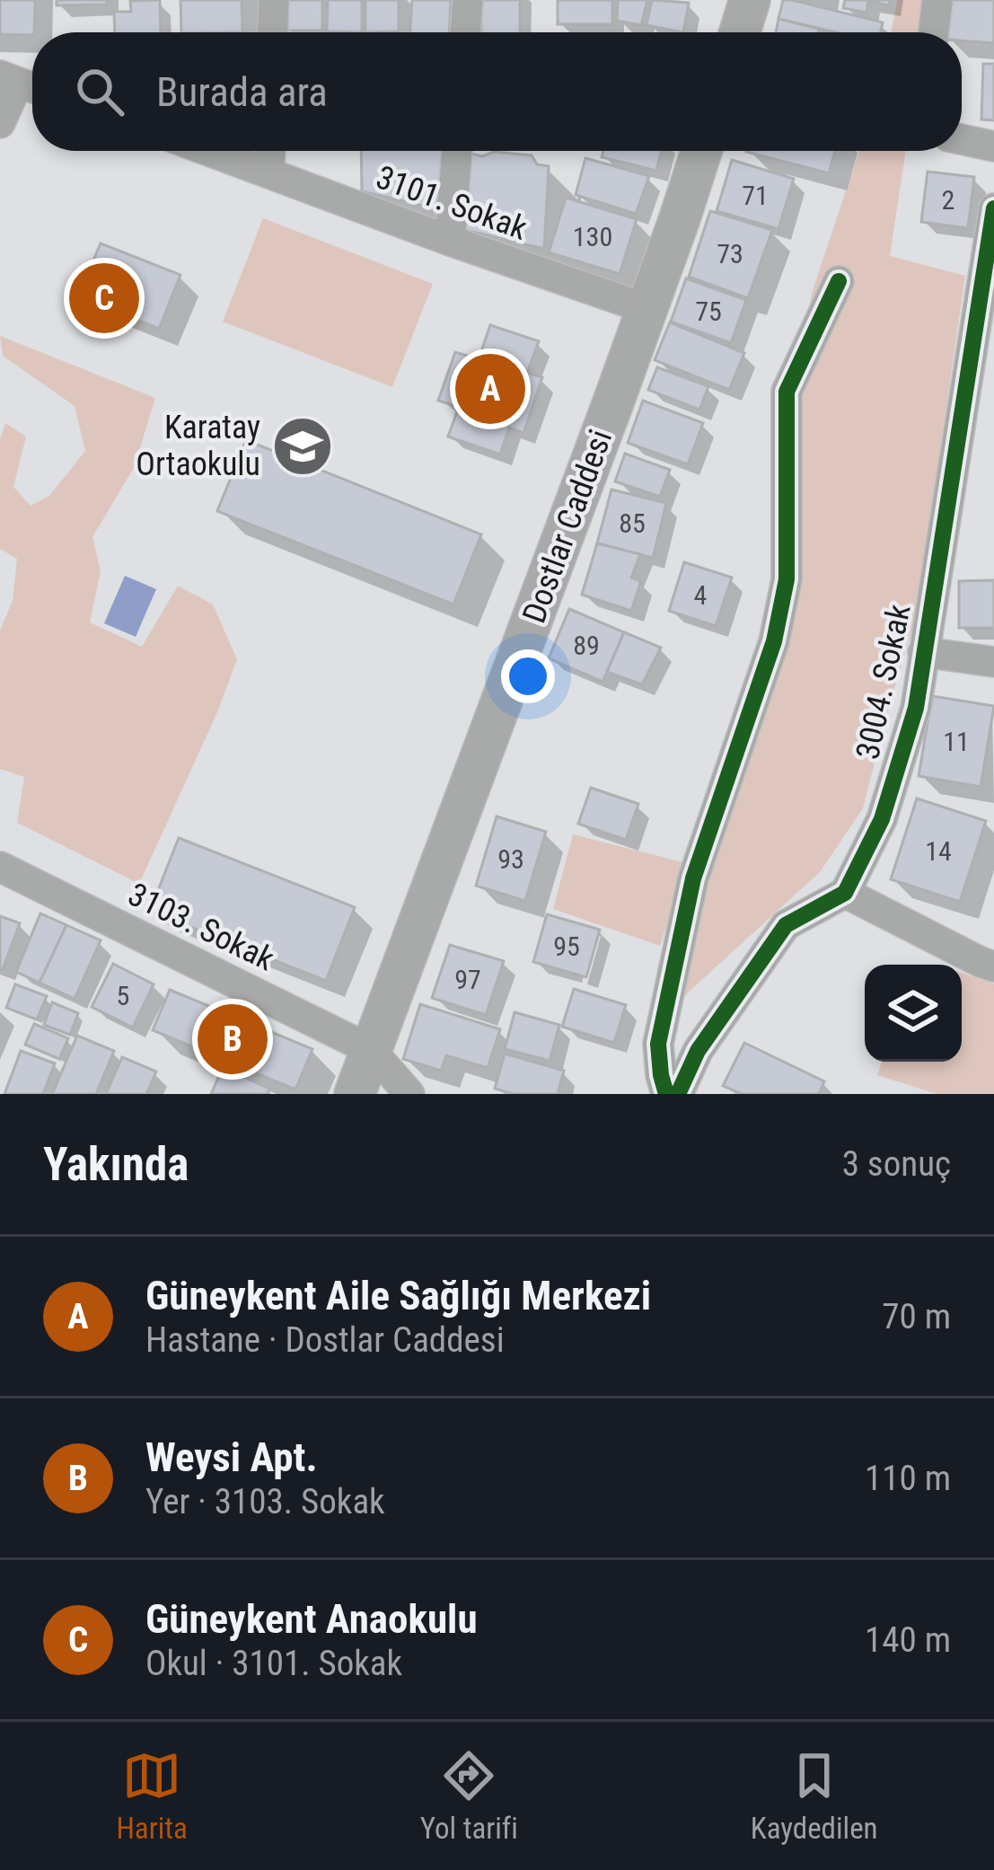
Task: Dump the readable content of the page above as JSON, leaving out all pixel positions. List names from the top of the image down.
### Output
{
  "streets": {
    "main road": ["Dostlar Caddesi"],
    "street": ["3101. Sokak", "3004. Sokak", "3103. Sokak"]
  },
  "crossings": [
    ["3101. Sokak", "Dostlar Caddesi"],
    ["Dostlar Caddesi", "3103. Sokak"]
  ],
  "places": {
    "school or university": ["Karatay Ortaokulu"]
  },
  "house_numbers": [
    "71",
    "2",
    "130",
    "73",
    "75",
    "85",
    "4",
    "89",
    "11",
    "14",
    "93",
    "95",
    "97",
    "5"
  ],
  "page": {
    "search": "Burada ara",
    "pins": ["C", "A", "B"],
    "heading": ["Yakında", "3 sonuç"],
    "list": [
      {
        "mark": "A",
        "name": "Güneykent Aile Sağlığı Merkezi",
        "note": "Hastane · Dostlar Caddesi",
        "value": "70 m"
      },
      {
        "mark": "B",
        "name": "Weysi Apt.",
        "note": "Yer · 3103. Sokak",
        "value": "110 m"
      },
      {
        "mark": "C",
        "name": "Güneykent Anaokulu",
        "note": "Okul · 3101. Sokak",
        "value": "140 m"
      }
    ],
    "nav": ["Harita", "Yol tarifi", "Kaydedilen"]
  }
}
